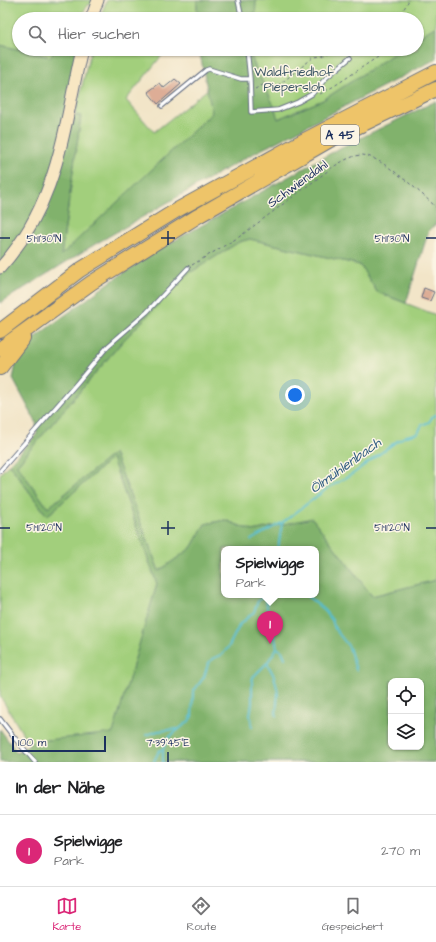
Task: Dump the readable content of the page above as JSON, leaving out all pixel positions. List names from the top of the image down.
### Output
{
  "streets": {
    "highway": ["A 45"],
    "path": ["Schwiendahl"]
  },
  "water": ["Ölmühlenbach"],
  "parks": ["Waldfriedhof Piepersloh"],
  "scale_bar": "100 m",
  "page": {
    "search": "Hier suchen",
    "popup": ["Spielwigge", "Park"],
    "pins": "1",
    "scale": "100 m",
    "heading": "In der Nähe",
    "list": [
      {
        "mark": "1",
        "name": "Spielwigge",
        "note": "Park",
        "value": "270 m"
      }
    ],
    "nav": ["Karte", "Route", "Gespeichert"]
  },
  "coordinates": ["51°11'30\"N", "51°11'20\"N", "7°39'45\"E"]
}
